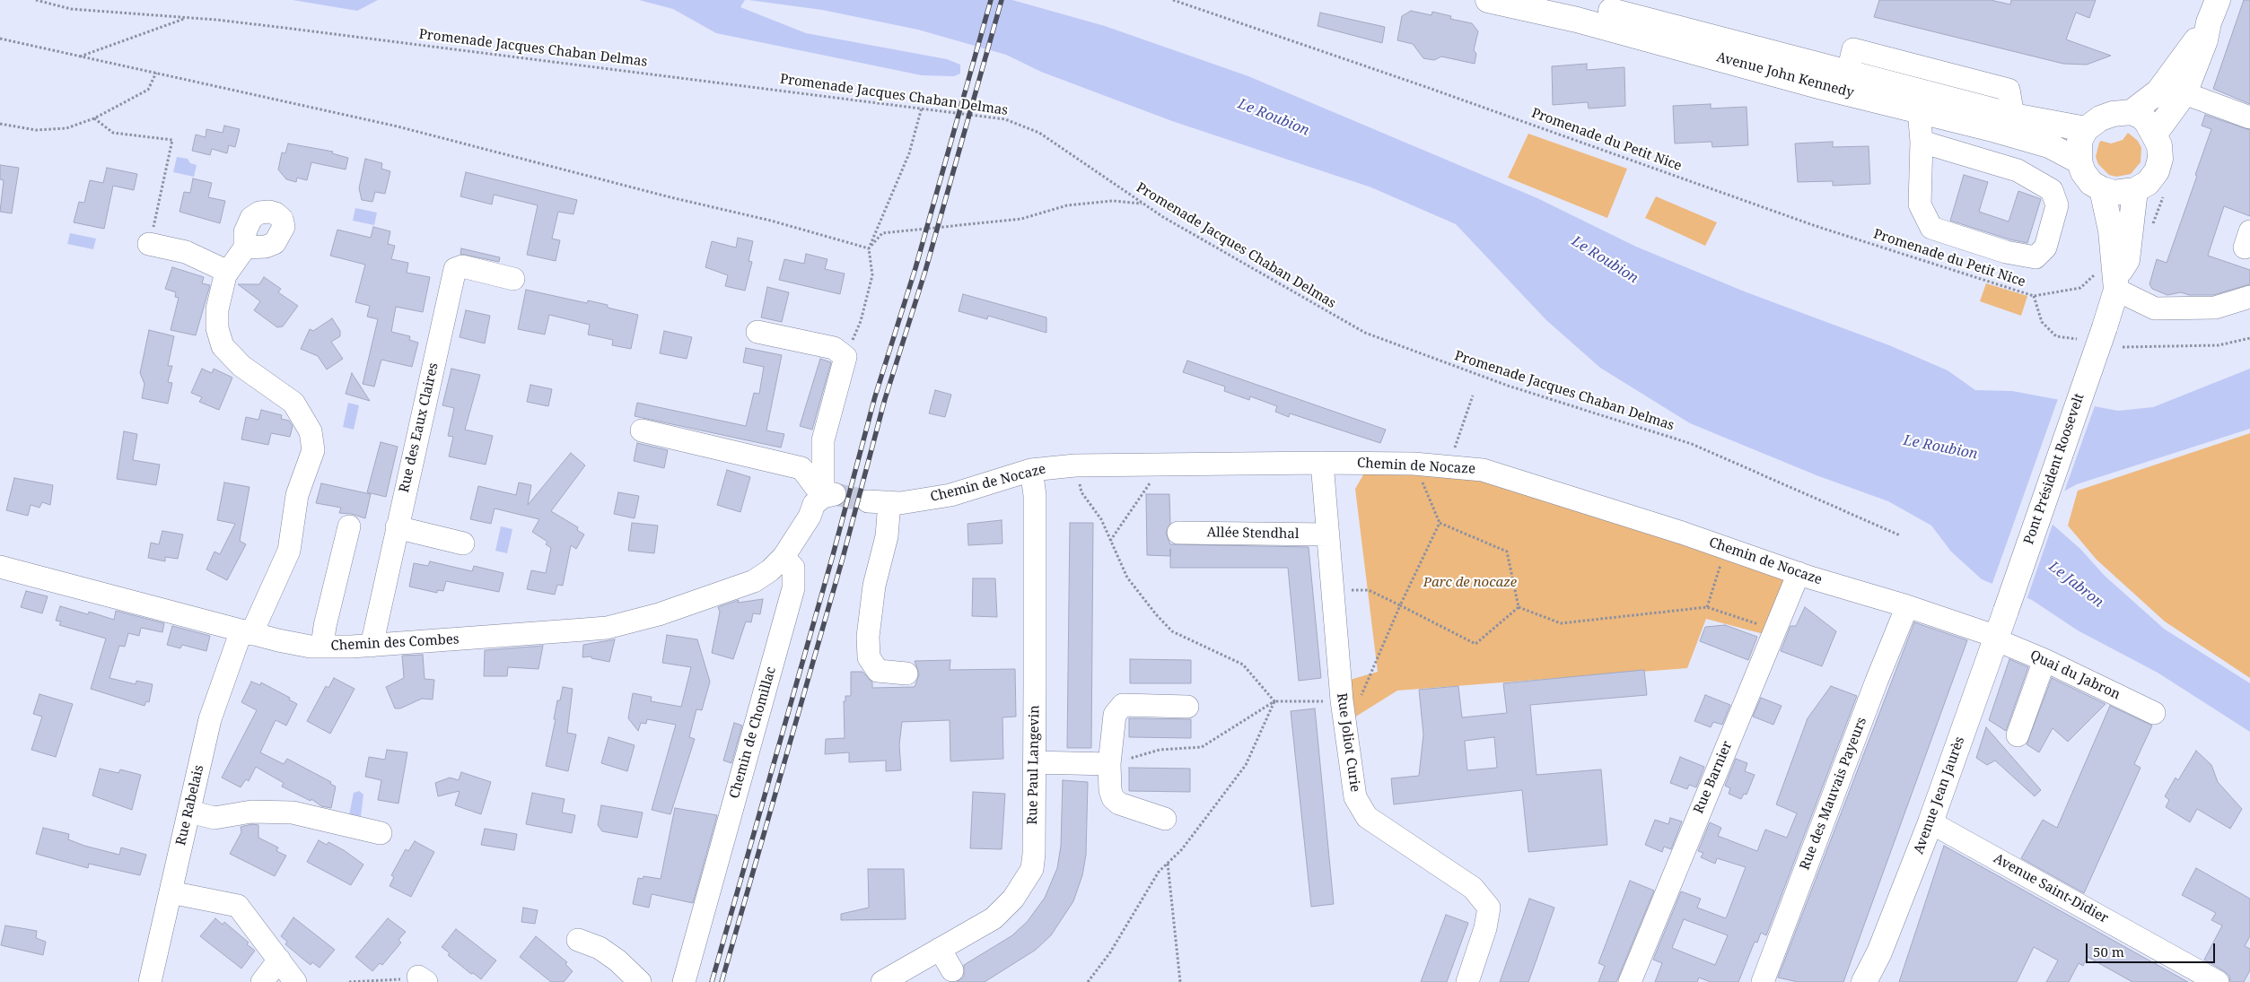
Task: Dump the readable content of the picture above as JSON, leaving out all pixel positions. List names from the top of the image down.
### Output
{
  "streets": {
    "main road": ["Avenue John Kennedy", "Pont Président Roosevelt", "Avenue Jean Jaurès"],
    "street": [
      "Rue des Eaux Claires",
      "Chemin de Nocaze",
      "Allée Stendhal",
      "Chemin des Combes",
      "Quai du Jabron",
      "Chemin de Chomillac",
      "Rue Joliot Curie",
      "Rue Paul Langevin",
      "Rue Barnier",
      "Rue des Mauvais Payeurs",
      "Rue Rabelais",
      "Avenue Saint-Didier"
    ],
    "path": ["Promenade Jacques Chaban Delmas", "Promenade du Petit Nice"]
  },
  "crossings": [
    ["Rue des Eaux Claires", "Chemin des Combes"],
    ["Chemin de Nocaze", "Pont Président Roosevelt"],
    ["Chemin de Nocaze", "Quai du Jabron"],
    ["Chemin de Nocaze", "Rue Joliot Curie"],
    ["Chemin de Nocaze", "Rue Paul Langevin"],
    ["Chemin de Nocaze", "Rue Barnier"],
    ["Chemin de Nocaze", "Rue des Mauvais Payeurs"],
    ["Chemin de Nocaze", "Avenue Jean Jaurès"],
    ["Pont Président Roosevelt", "Quai du Jabron"],
    ["Pont Président Roosevelt", "Avenue Jean Jaurès"],
    ["Allée Stendhal", "Rue Joliot Curie"],
    ["Chemin des Combes", "Chemin de Chomillac"],
    ["Chemin des Combes", "Rue Rabelais"],
    ["Quai du Jabron", "Avenue Jean Jaurès"],
    ["Avenue Jean Jaurès", "Avenue Saint-Didier"]
  ],
  "water": ["Le Roubion", "Le Jabron"],
  "parks": ["Parc de nocaze"],
  "scale_bar": "50 m"
}
